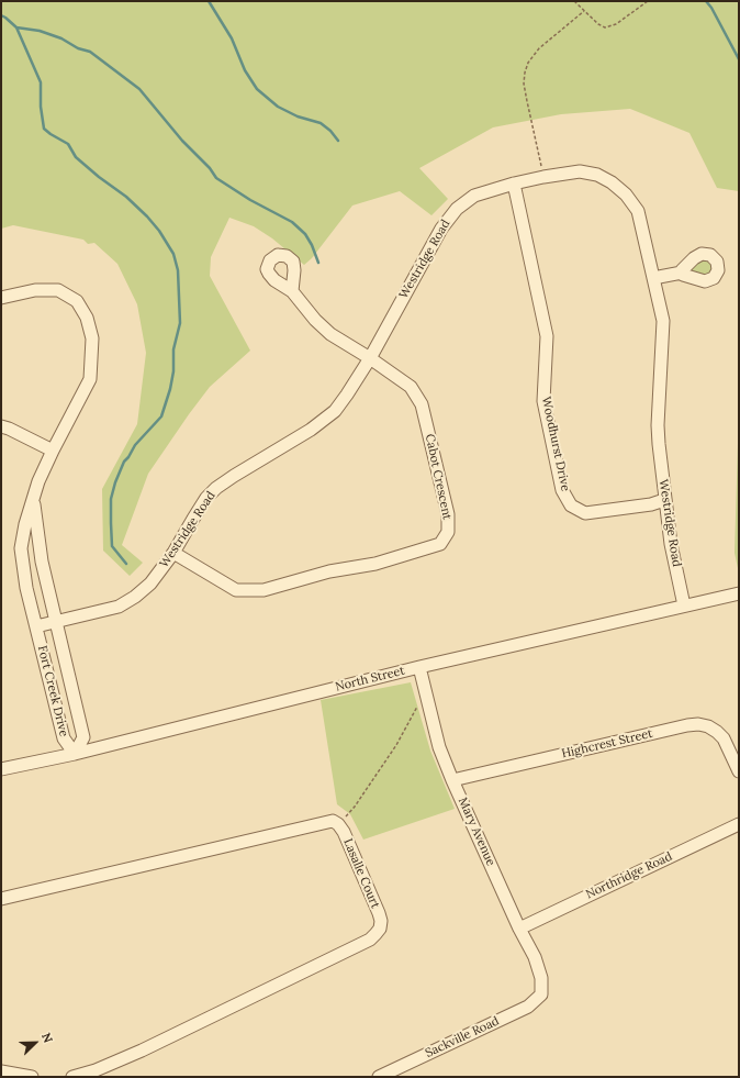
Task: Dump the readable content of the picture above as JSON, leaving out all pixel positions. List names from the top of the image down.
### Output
{
  "streets": {
    "street": [
      "Westridge Road",
      "Woodhurst Drive",
      "Cabot Crescent",
      "North Street",
      "Fort Creek Drive",
      "Highcrest Street",
      "Mary Avenue",
      "Lasalle Court",
      "Northridge Road",
      "Sackville Road"
    ]
  },
  "crossings": [
    ["Westridge Road", "Woodhurst Drive"],
    ["Westridge Road", "Cabot Crescent"],
    ["Westridge Road", "North Street"],
    ["Westridge Road", "Fort Creek Drive"],
    ["North Street", "Fort Creek Drive"],
    ["North Street", "Mary Avenue"],
    ["Highcrest Street", "Mary Avenue"],
    ["Mary Avenue", "Northridge Road"],
    ["Mary Avenue", "Sackville Road"]
  ],
  "north": "top right"
}
